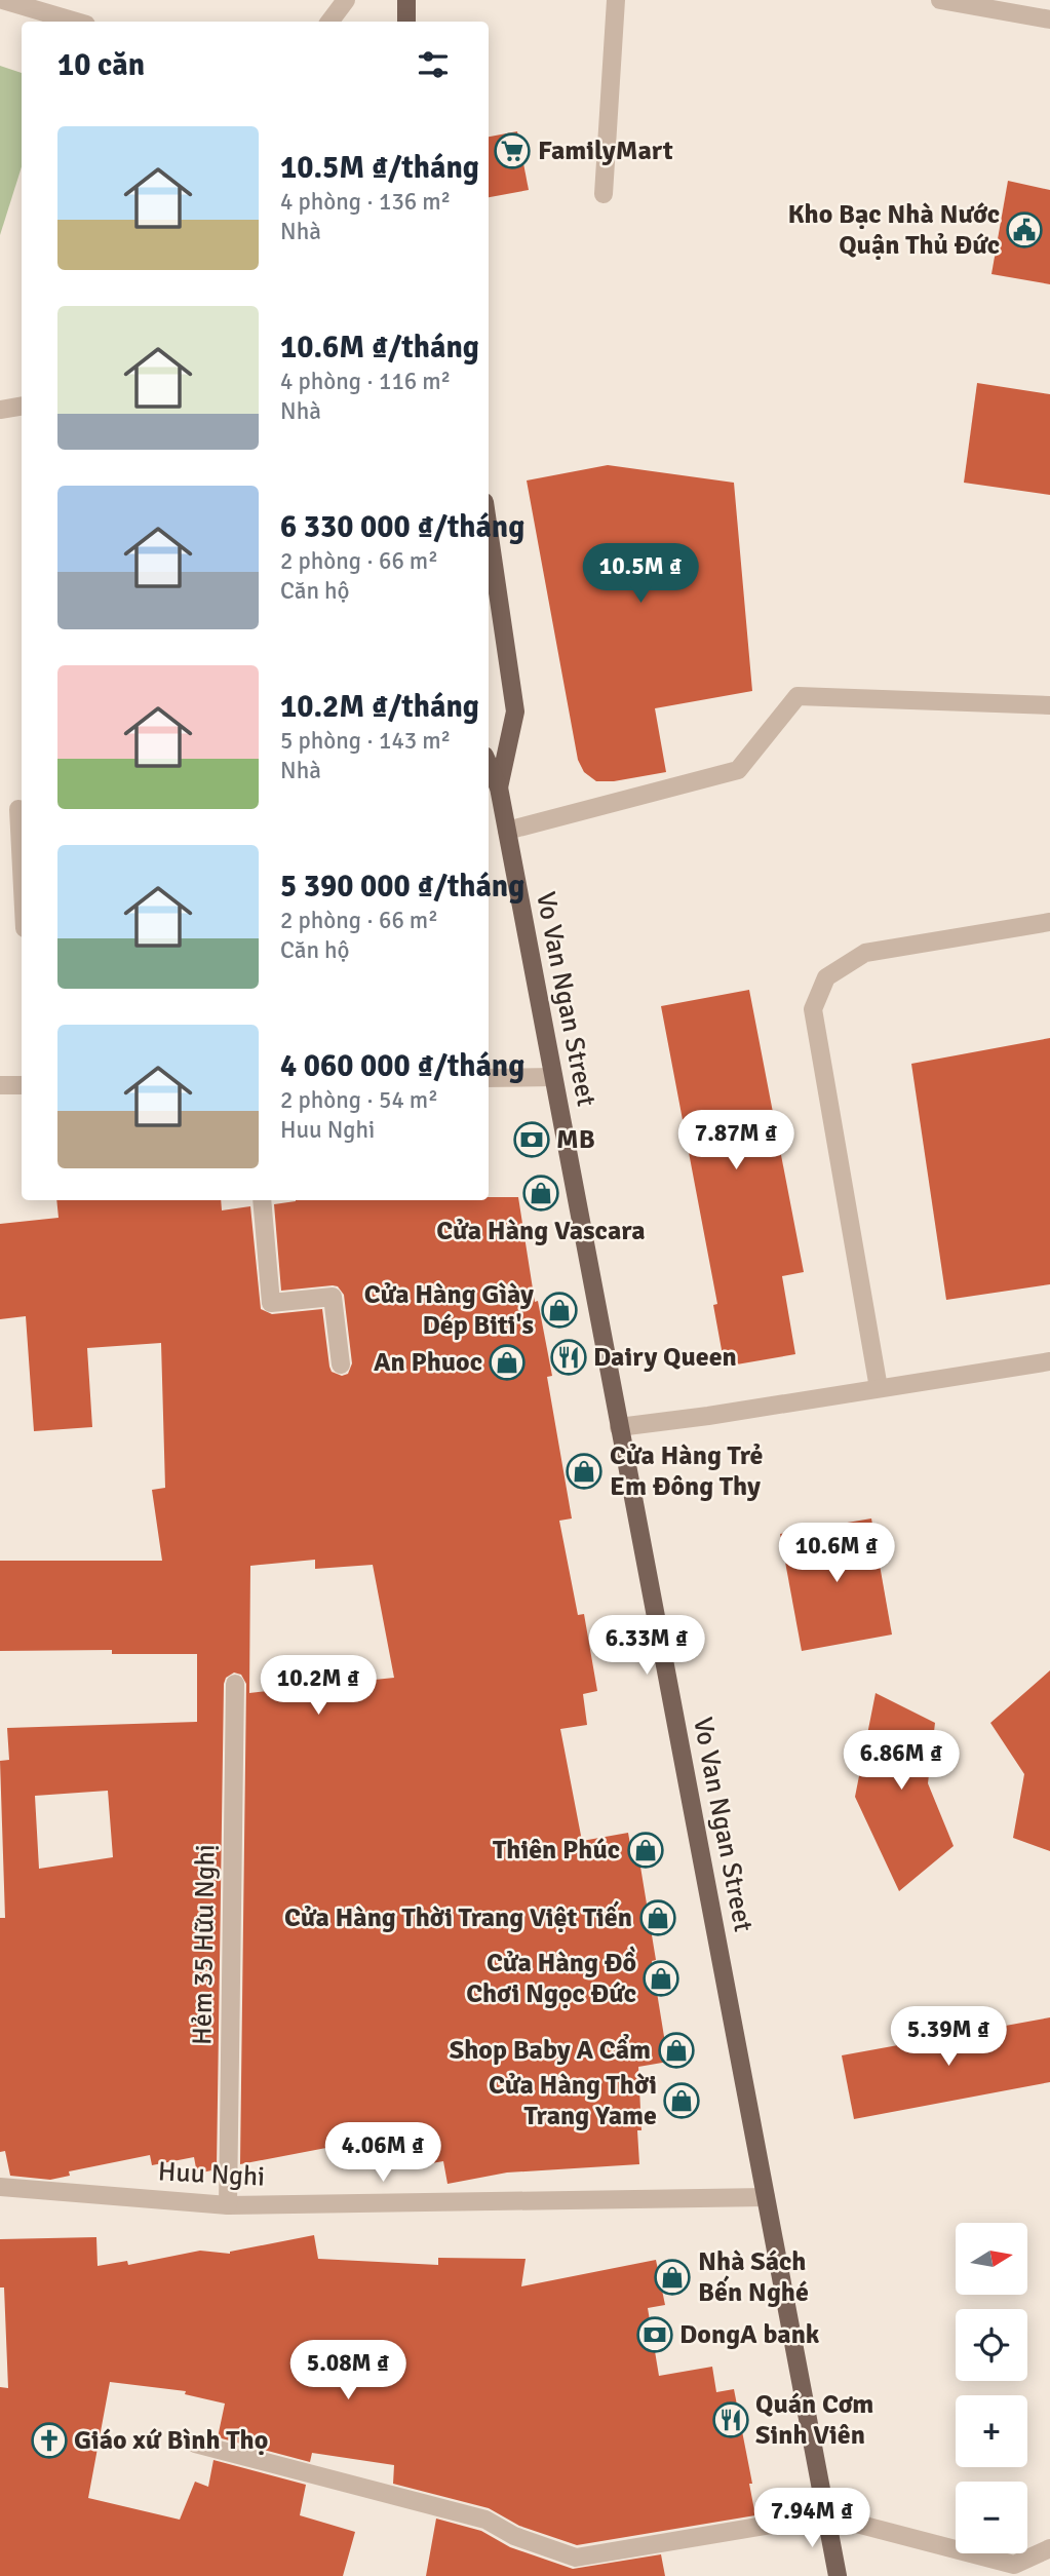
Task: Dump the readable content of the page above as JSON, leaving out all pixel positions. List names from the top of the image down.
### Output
{
  "streets": {
    "main road": ["Vo Van Ngan Street"],
    "street": ["Hẻm 35 Hữu Nghị", "Huu Nghi"]
  },
  "crossings": [
    ["Vo Van Ngan Street", "Huu Nghi"],
    ["Hẻm 35 Hữu Nghị", "Huu Nghi"]
  ],
  "places": {
    "supermarket": ["FamilyMart"],
    "public building": ["Kho Bạc Nhà Nước Quận Thủ Đức"],
    "bank": ["MB", "DongA bank"],
    "shop": [
      "Cửa Hàng Vascara",
      "Cửa Hàng Gìày Dép Biti's",
      "An Phuoc",
      "Cửa Hàng Trẻ Em Đông Thy",
      "Thiên Phúc",
      "Cửa Hàng Thời Trang Việt Tiến",
      "Cửa Hàng Đồ Chơi Ngọc Đức",
      "Shop Baby A Cẩm",
      "Cửa Hàng Thời Trang Yame",
      "Nhà Sách Bến Nghé"
    ],
    "restaurant": ["Dairy Queen", "Quán Cơm Sinh Viên"],
    "church": ["Giáo xứ Bình Thọ"]
  },
  "north": "right",
  "page": {
    "heading": "10 căn",
    "list": [
      {
        "name": "10.5M ₫/tháng",
        "note": "4 phòng · 136 m² · Nhà"
      },
      {
        "name": "10.6M ₫/tháng",
        "note": "4 phòng · 116 m² · Nhà"
      },
      {
        "name": "6 330 000 ₫/tháng",
        "note": "2 phòng · 66 m² · Căn hộ"
      },
      {
        "name": "10.2M ₫/tháng",
        "note": "5 phòng · 143 m² · Nhà"
      },
      {
        "name": "5 390 000 ₫/tháng",
        "note": "2 phòng · 66 m² · Căn hộ"
      },
      {
        "name": "4 060 000 ₫/tháng",
        "note": "2 phòng · 54 m² · Huu Nghi"
      }
    ],
    "price": [
      "10.5M ₫",
      "7.87M ₫",
      "10.6M ₫",
      "6.33M ₫",
      "10.2M ₫",
      "6.86M ₫",
      "5.39M ₫",
      "4.06M ₫",
      "5.08M ₫",
      "7.94M ₫"
    ],
    "map_buttons": ["+", "−"]
  }
}
